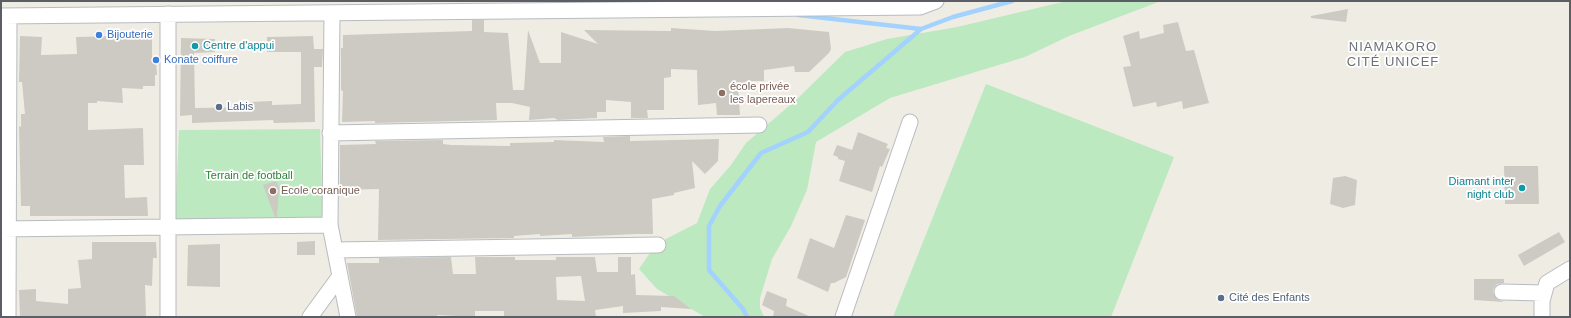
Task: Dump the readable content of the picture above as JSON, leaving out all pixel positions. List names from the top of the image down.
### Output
{
  "districts": ["NIAMAKORO CITÉ UNICEF"],
  "parks": ["Terrain de football"],
  "places": [
    "Bijouterie",
    "Centre d'appui",
    "Konate coiffure",
    "école privée les lapereaux",
    "Labis",
    "Diamant inter night club",
    "Ecole coranique",
    "Cité des Enfants"
  ]
}
